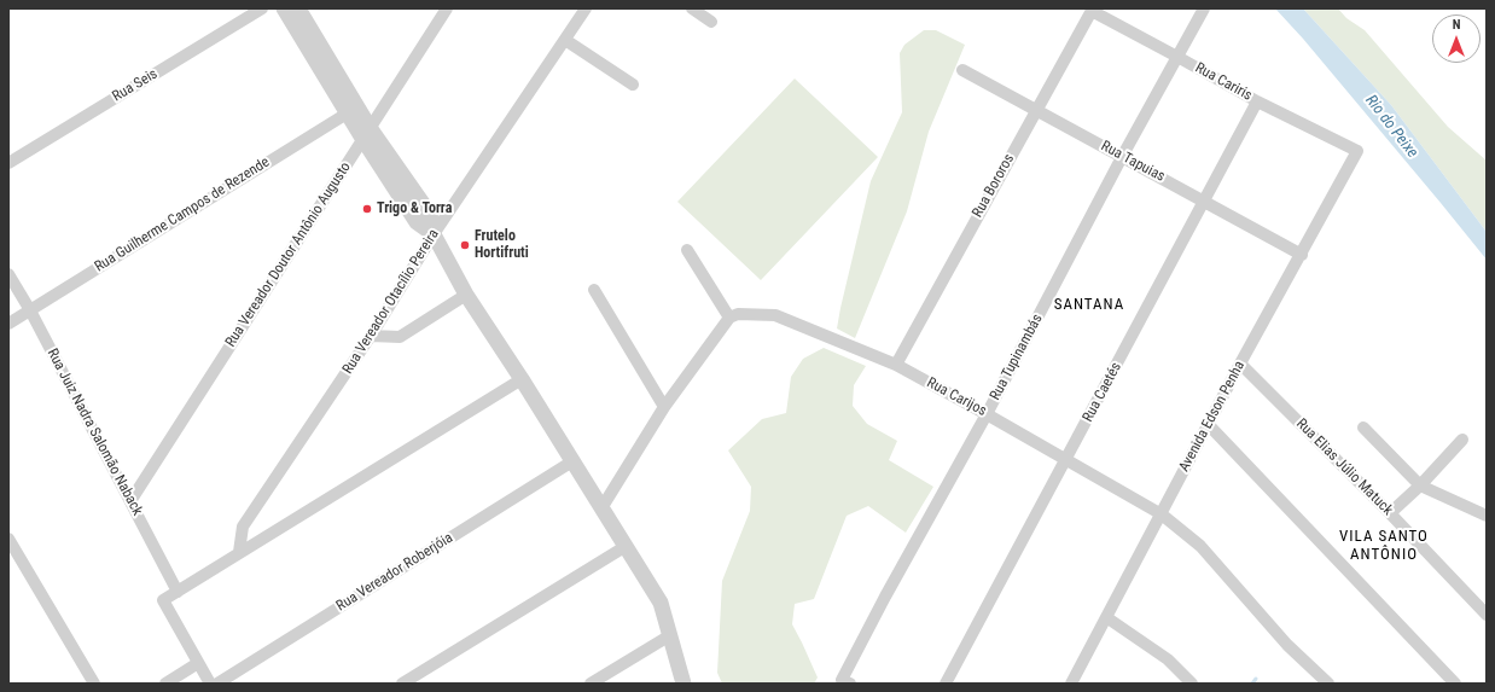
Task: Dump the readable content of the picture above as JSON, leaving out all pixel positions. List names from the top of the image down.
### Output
{
  "streets": {
    "street": [
      "Rua Cariris",
      "Rua Seis",
      "Rua Tapuias",
      "Rua Bororos",
      "Rua Guilherme Campos de Rezende",
      "Rua Vereador Doutor Antônio Augusto",
      "Rua Vereador Otacílio Pereira",
      "Rua Tupinambás",
      "Rua Caetés",
      "Rua Carijos",
      "Avenida Edson Penha",
      "Rua Juiz Nadra Salomão Naback",
      "Rua Elias Júlio Matuck",
      "Rua Vereador Roberjóia"
    ]
  },
  "crossings": [
    ["Rua Cariris", "Rua Bororos"],
    ["Rua Cariris", "Rua Tupinambás"],
    ["Rua Cariris", "Rua Caetés"],
    ["Rua Cariris", "Avenida Edson Penha"],
    ["Rua Tapuias", "Rua Bororos"],
    ["Rua Tapuias", "Rua Tupinambás"],
    ["Rua Tapuias", "Rua Caetés"],
    ["Rua Tapuias", "Avenida Edson Penha"],
    ["Rua Bororos", "Rua Carijos"],
    ["Rua Guilherme Campos de Rezende", "Rua Juiz Nadra Salomão Naback"],
    ["Rua Vereador Doutor Antônio Augusto", "Rua Juiz Nadra Salomão Naback"],
    ["Rua Tupinambás", "Rua Carijos"],
    ["Rua Caetés", "Rua Carijos"],
    ["Rua Carijos", "Avenida Edson Penha"],
    ["Avenida Edson Penha", "Rua Elias Júlio Matuck"]
  ],
  "districts": ["SANTANA", "VILA SANTO ANTÔNIO"],
  "water": ["Rio do Peixe"],
  "places": ["Trigo & Torra", "Frutelo Hortifruti"],
  "north": "top"
}
